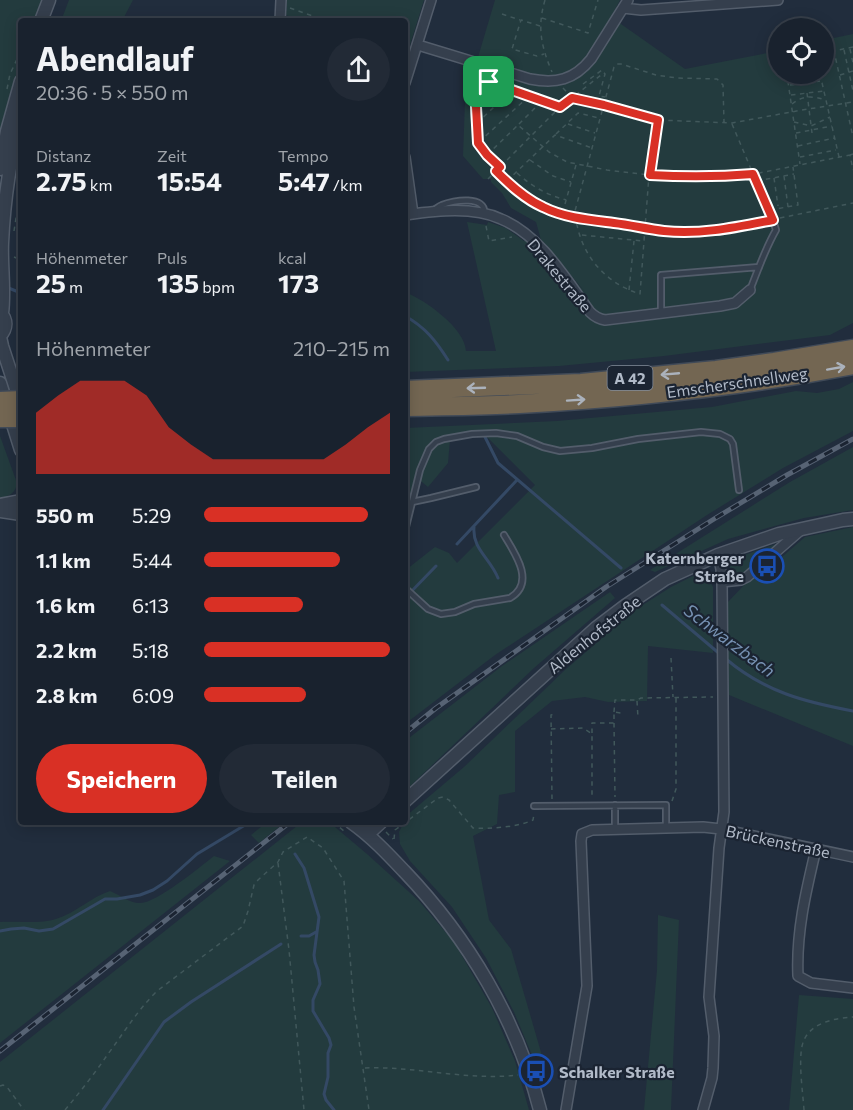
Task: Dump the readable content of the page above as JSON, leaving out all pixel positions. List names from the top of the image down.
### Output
{
  "streets": {
    "highway": ["A 42", "Emscherschnellweg"],
    "street": ["Drakestraße", "Aldenhofstraße", "Brückenstraße"]
  },
  "water": ["Schwarzbach"],
  "places": {
    "bus stop": ["Katernberger Straße", "Schalker Straße"]
  },
  "page": {
    "heading": ["Abendlauf", "20:36 · 5 × 550 m"],
    "stats": [
      ["Distanz", "2.75 km"],
      ["Zeit", "15:54"],
      ["Tempo", "5:47 /km"],
      ["Höhenmeter", "25 m"],
      ["Puls", "135 bpm"],
      ["kcal", "173"]
    ],
    "chart": ["Höhenmeter", "210–215 m"],
    "list": [
      {
        "name": "550 m",
        "note": "5:29"
      },
      {
        "name": "1.1 km",
        "note": "5:44"
      },
      {
        "name": "1.6 km",
        "note": "6:13"
      },
      {
        "name": "2.2 km",
        "note": "5:18"
      },
      {
        "name": "2.8 km",
        "note": "6:09"
      }
    ],
    "buttons": ["Speichern", "Teilen"]
  }
}
